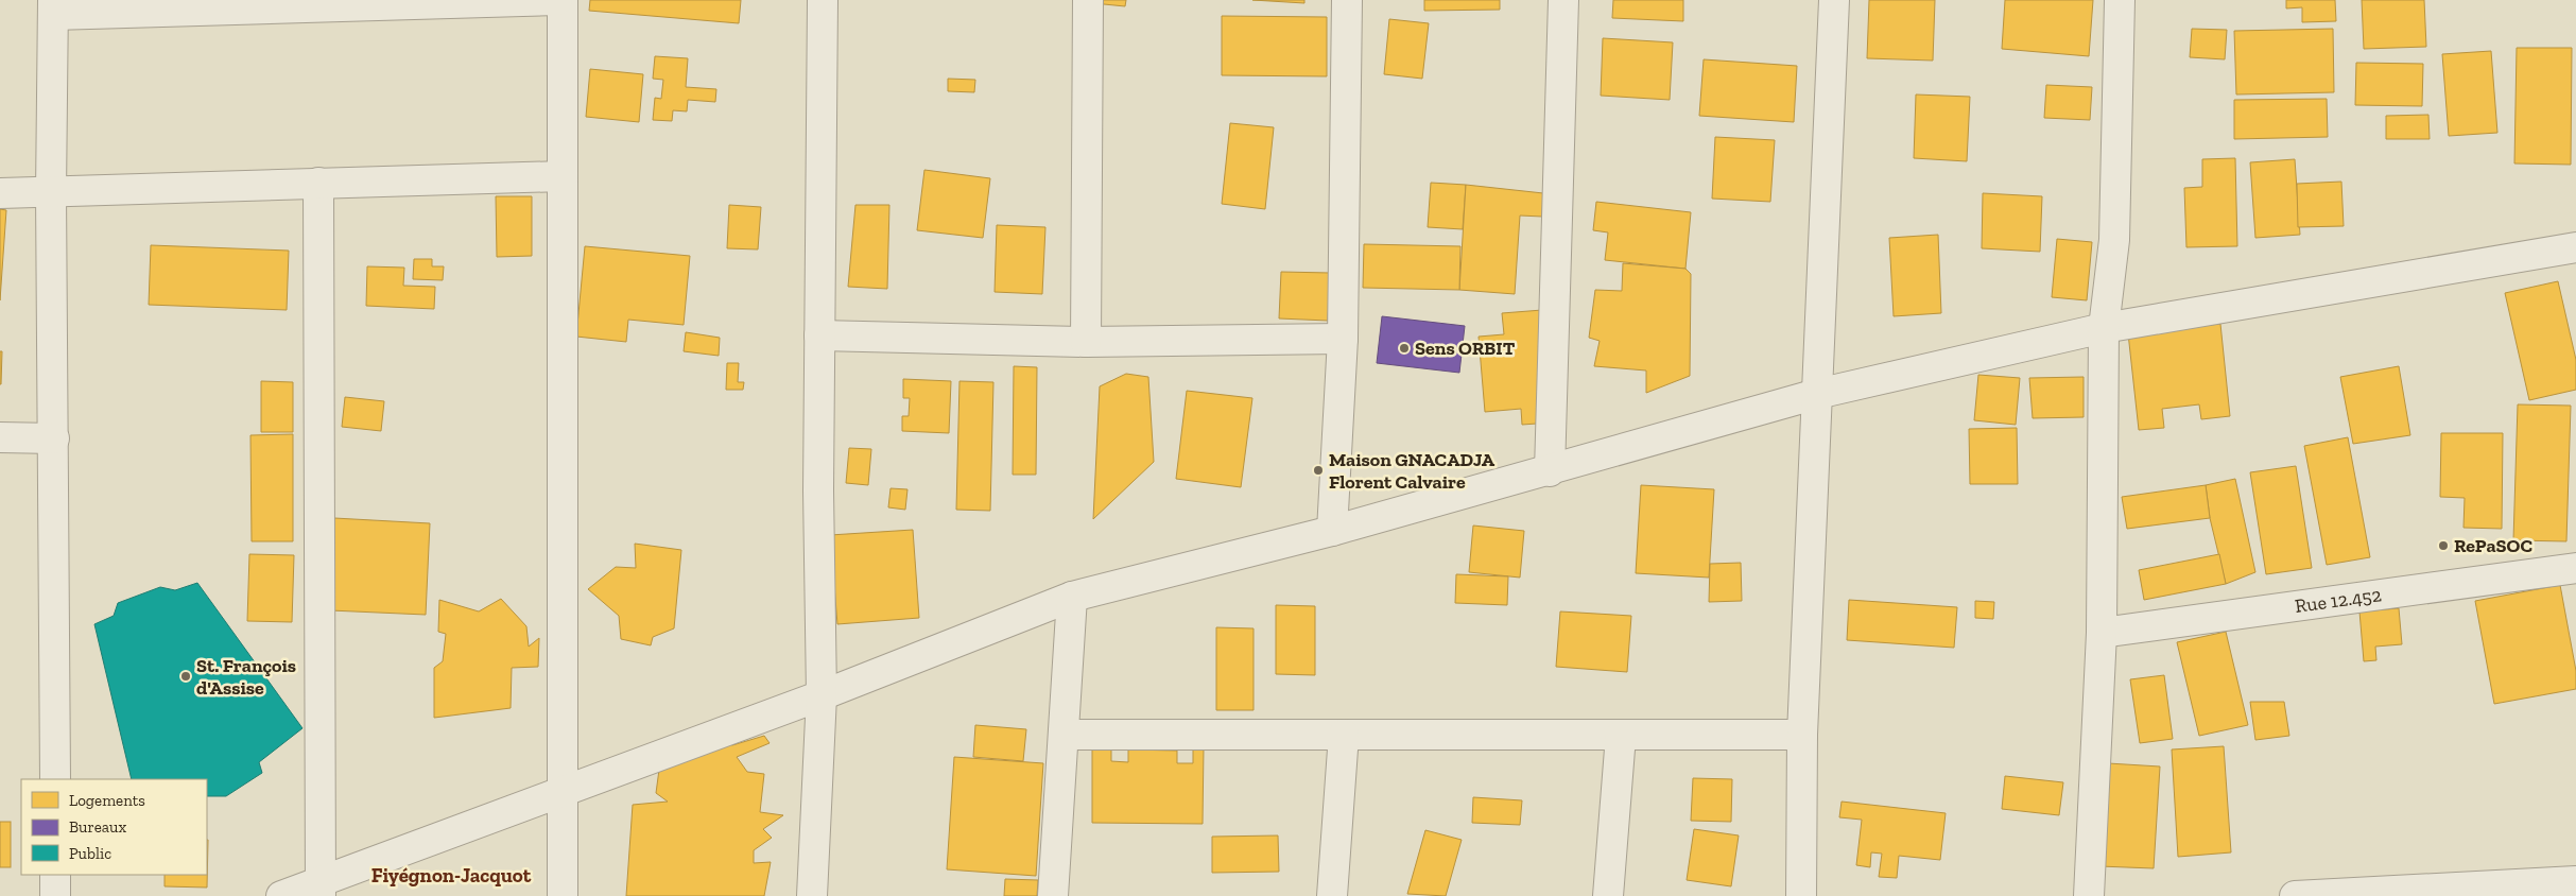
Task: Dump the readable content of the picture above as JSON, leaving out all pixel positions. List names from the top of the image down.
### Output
{
  "streets": {
    "street": ["Rue 12.452"]
  },
  "districts": ["Fiyégnon-Jacquot"],
  "places": [
    "Sens ORBIT",
    "Maison GNACADJA Florent Calvaire",
    "RePaSOC",
    "St. François d'Assise"
  ],
  "legend": ["Logements", "Bureaux", "Public"]
}
